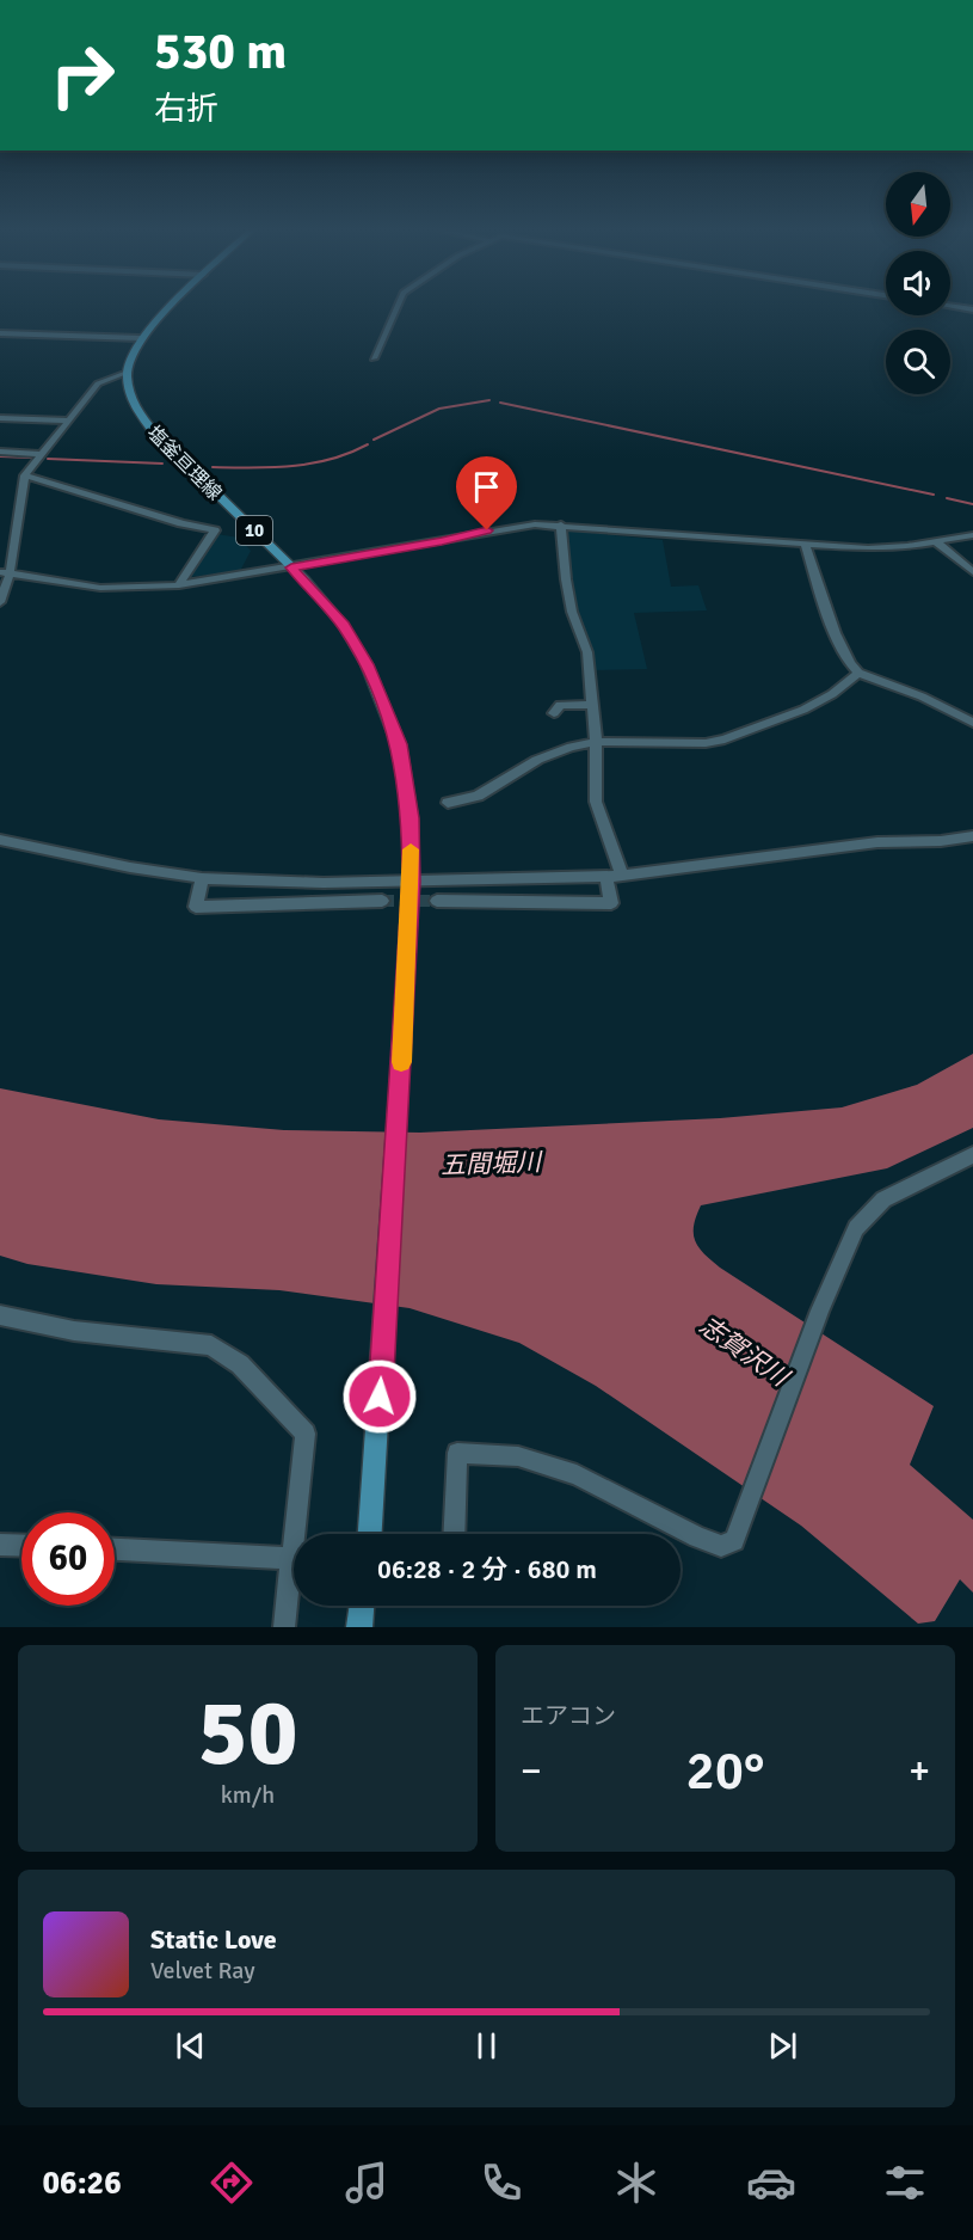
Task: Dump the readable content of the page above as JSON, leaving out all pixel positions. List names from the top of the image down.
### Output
{
  "streets": {
    "main road": ["塩釜亘理線", "10"]
  },
  "water": ["五間堀川", "志賀沢川"],
  "north": "bottom",
  "page": {
    "turn": ["530 m", "右折"],
    "limit": "60",
    "trip": "06:28 · 2 分 · 680 m",
    "tile": [
      ["50", "km/h"],
      "エアコン"
    ],
    "heat": ["−", "20°", "+"],
    "song": ["Static Love", "Velvet Ray"],
    "tabs": "06:26"
  }
}
